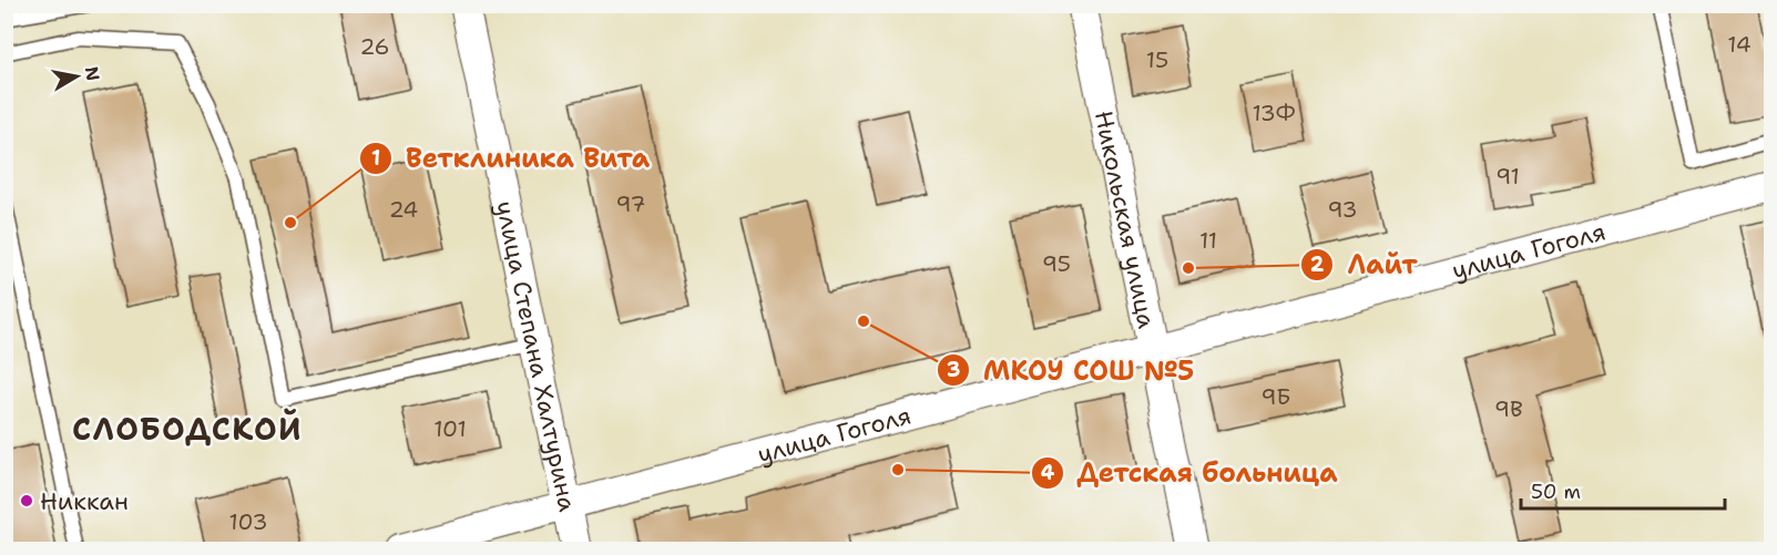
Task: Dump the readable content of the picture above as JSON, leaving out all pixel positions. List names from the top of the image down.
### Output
{
  "streets": {
    "street": ["Никольская улица", "улица Гоголя", "улица Степана Халтурина"]
  },
  "crossings": [
    ["Никольская улица", "улица Гоголя"],
    ["улица Гоголя", "улица Степана Халтурина"]
  ],
  "districts": ["СЛОБОДСКОЙ"],
  "places": [
    "Ветклиника Вита",
    "Лайт",
    "МКОУ СОШ №5",
    "Детская больница",
    "Никкан"
  ],
  "house_numbers": [
    "14",
    "26",
    "15",
    "13Ф",
    "91",
    "97",
    "24",
    "93",
    "11",
    "95",
    "9Б",
    "9В",
    "101",
    "103"
  ],
  "scale_bar": "50 m",
  "north": "right"
}
